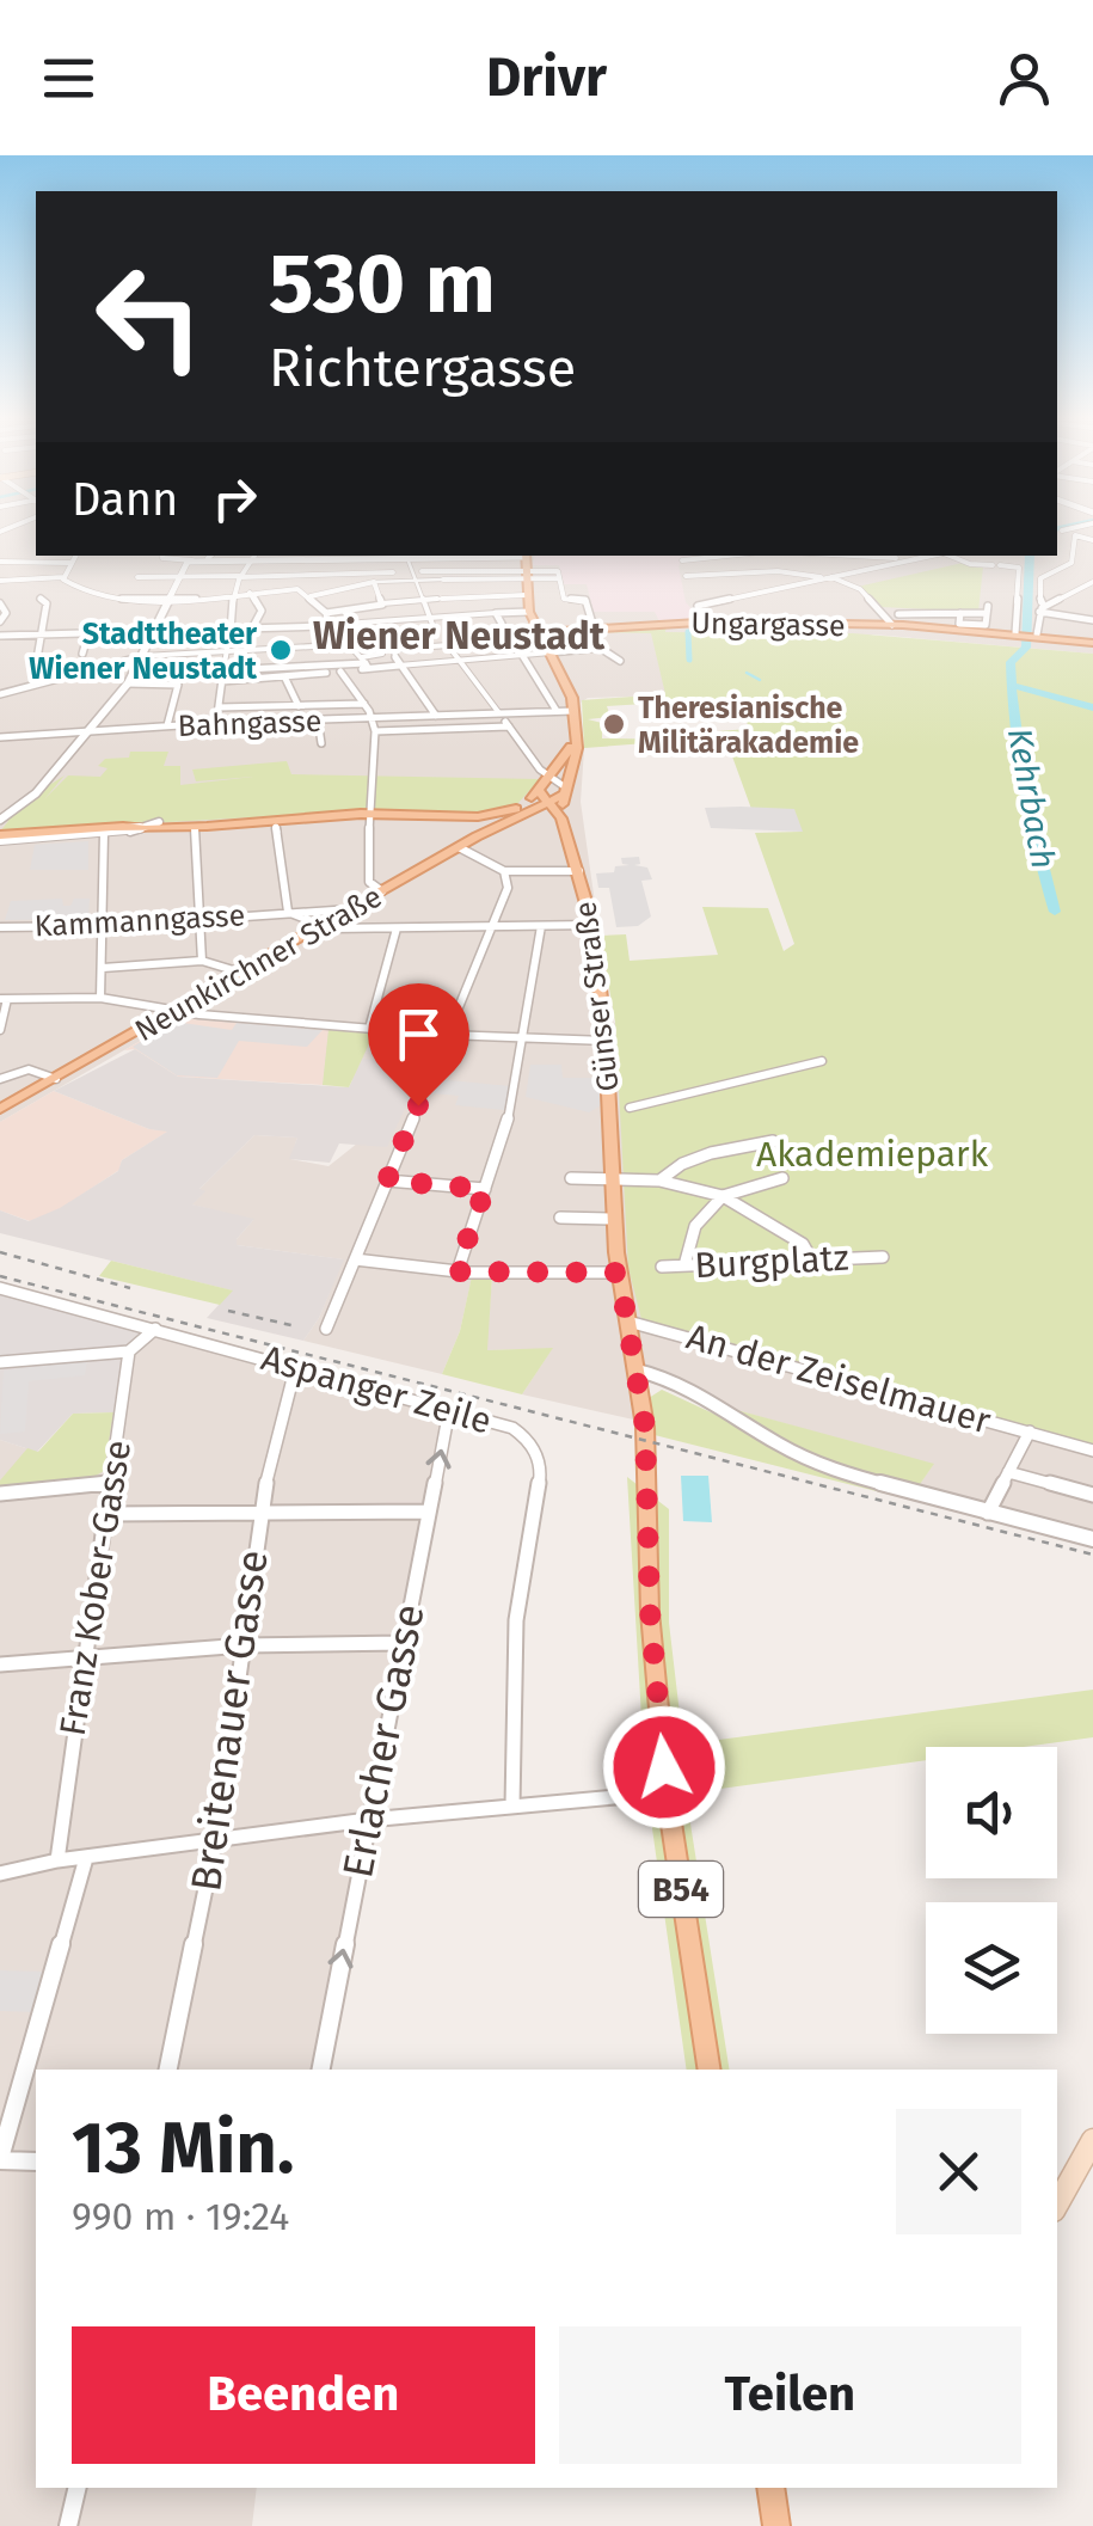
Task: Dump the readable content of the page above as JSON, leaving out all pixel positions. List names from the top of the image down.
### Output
{
  "streets": {
    "main road": [
      "Ungargasse",
      "Neunkirchner Straße",
      "Günser Straße",
      "B54"
    ],
    "street": [
      "Bahngasse",
      "Kammanngasse",
      "Burgplatz",
      "An der Zeiselmauer",
      "Aspanger Zeile",
      "Franz Kober-Gasse",
      "Breitenauer Gasse",
      "Erlacher Gasse"
    ]
  },
  "crossings": [
    ["Kammanngasse", "Neunkirchner Straße"],
    ["Neunkirchner Straße", "Günser Straße"],
    ["Neunkirchner Straße", "B54"],
    ["Günser Straße", "B54"],
    ["An der Zeiselmauer", "B54"],
    ["Aspanger Zeile", "Breitenauer Gasse"],
    ["Aspanger Zeile", "Erlacher Gasse"]
  ],
  "one_way": ["Erlacher Gasse"],
  "districts": ["Wiener Neustadt"],
  "water": ["Kehrbach"],
  "parks": ["Akademiepark"],
  "places": ["Stadttheater Wiener Neustadt", "Theresianische Militärakademie"],
  "page": {
    "header": "Drivr",
    "turn": ["530 m", "Richtergasse"],
    "then": "Dann",
    "heading": ["13 Min.", "990 m · 19:24"],
    "buttons": ["Beenden", "Teilen"]
  }
}
